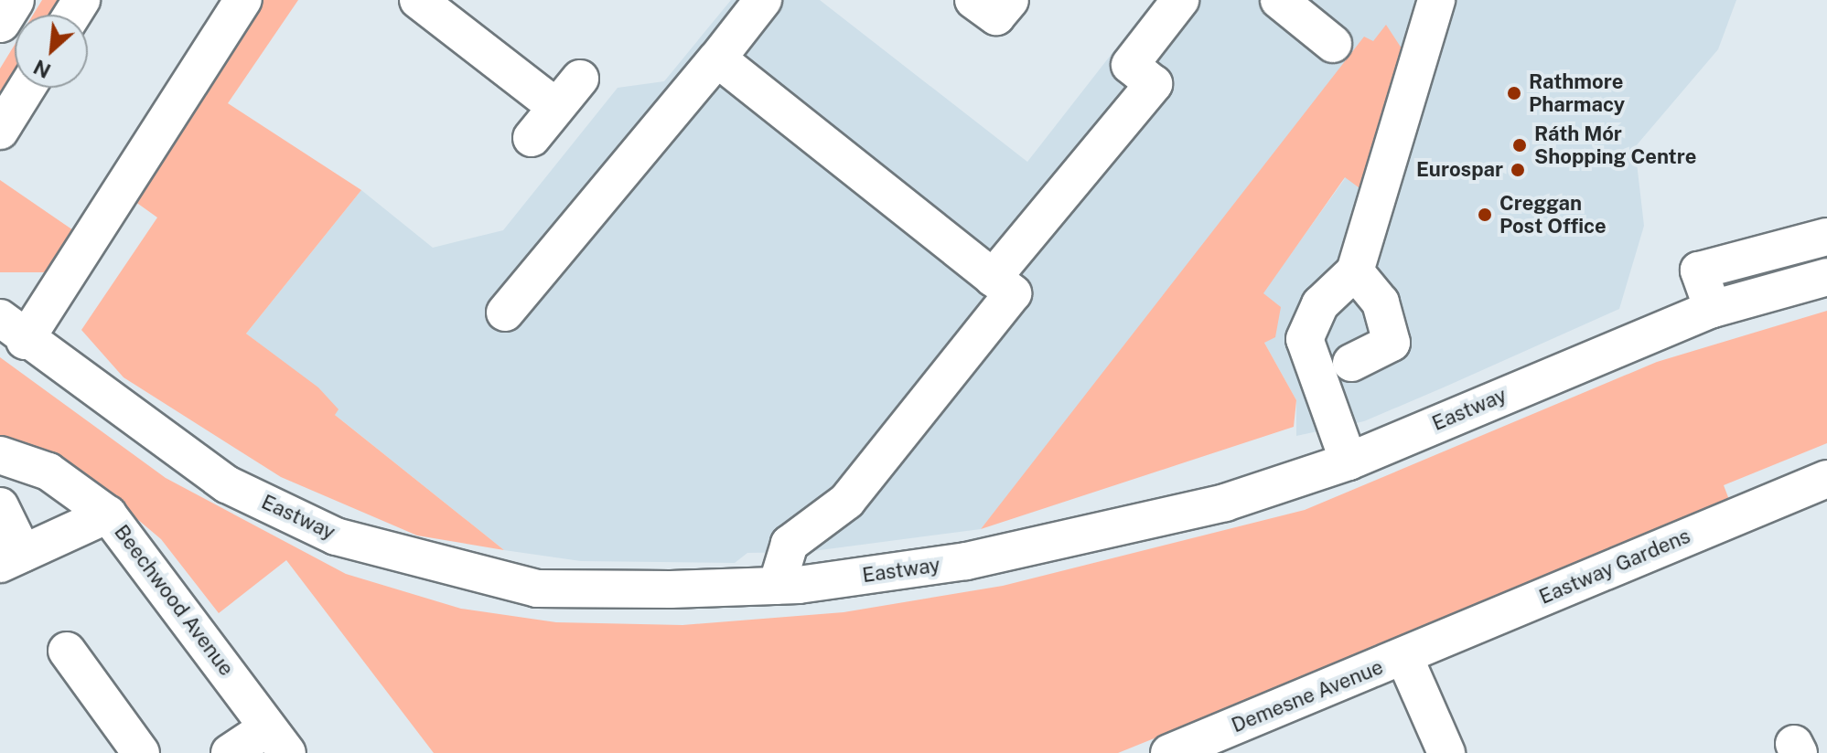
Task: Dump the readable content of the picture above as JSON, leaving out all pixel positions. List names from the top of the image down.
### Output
{
  "streets": {
    "street": [
      "Eastway",
      "Eastway Gardens",
      "Beechwood Avenue",
      "Demesne Avenue"
    ]
  },
  "crossings": [
    ["Eastway Gardens", "Demesne Avenue"]
  ],
  "places": [
    "Rathmore Pharmacy",
    "Ráth Mór Shopping Centre",
    "Eurospar",
    "Creggan Post Office"
  ],
  "north": "bottom left"
}
